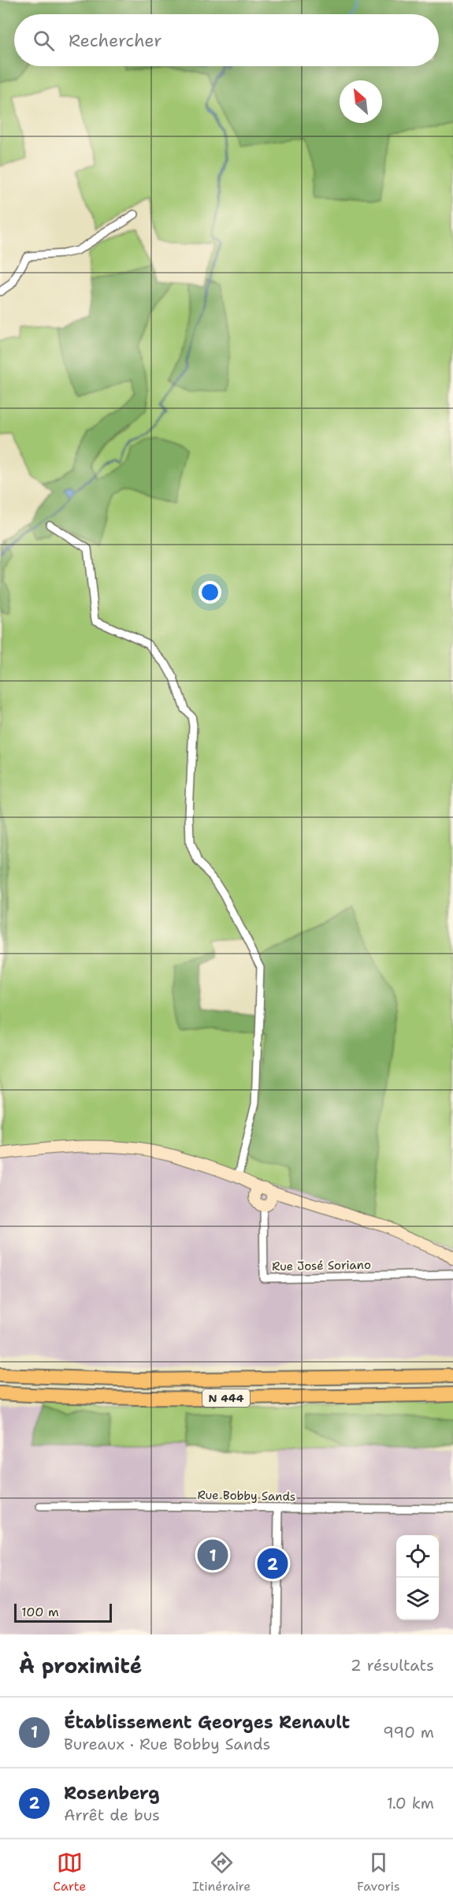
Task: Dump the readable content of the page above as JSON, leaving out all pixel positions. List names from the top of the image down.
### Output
{
  "streets": {
    "highway": ["N 444"],
    "street": ["Rue José Soriano", "Rue Bobby Sands"]
  },
  "scale_bar": "100 m",
  "north": "top left",
  "page": {
    "search": "Rechercher",
    "pins": ["1", "2"],
    "scale": "100 m",
    "heading": ["À proximité", "2 résultats"],
    "list": [
      {
        "mark": "1",
        "name": "Établissement Georges Renault",
        "note": "Bureaux · Rue Bobby Sands",
        "value": "990 m"
      },
      {
        "mark": "2",
        "name": "Rosenberg",
        "note": "Arrêt de bus",
        "value": "1.0 km"
      }
    ],
    "nav": ["Carte", "Itinéraire", "Favoris"]
  }
}
